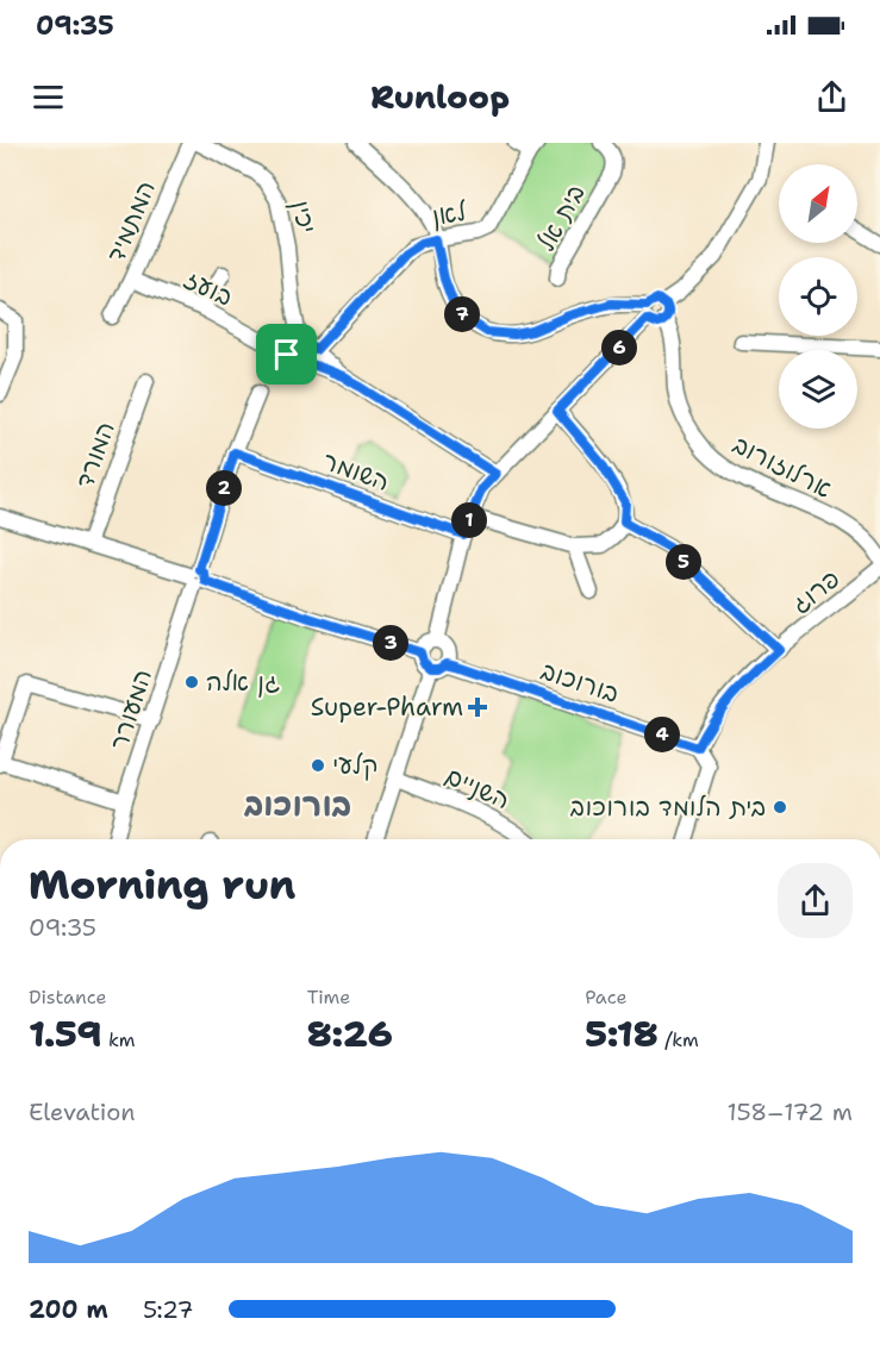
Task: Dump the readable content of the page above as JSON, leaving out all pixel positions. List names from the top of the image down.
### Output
{
  "streets": {
    "street": [
      "לאן",
      "יכין",
      "בית אל",
      "המתמיד",
      "בועז",
      "המורד",
      "ארלוזורוב",
      "השומר",
      "פרוג",
      "בורוכוב",
      "המעורר",
      "השניים"
    ]
  },
  "crossings": [
    ["לאן", "בועז"],
    ["המתמיד", "בועז"],
    ["ארלוזורוב", "פרוג"],
    ["השומר", "המעורר"],
    ["פרוג", "בורוכוב"]
  ],
  "districts": ["בורוכוב"],
  "places": {
    "other": ["גן אלה", "קלעי", "בית הלומד בורוכוב"],
    "health": ["Super-Pharm"]
  },
  "north": "top right",
  "page": {
    "status": "09:35",
    "header": "Runloop",
    "pins": [
      "7",
      "6",
      "2",
      "1",
      "5",
      "3",
      "4"
    ],
    "heading": ["Morning run", "09:35"],
    "stats": [
      ["Distance", "1.59 km"],
      ["Time", "8:26"],
      ["Pace", "5:18 /km"]
    ],
    "chart": ["Elevation", "158–172 m"],
    "list": [
      {
        "name": "200 m",
        "note": "5:27"
      }
    ]
  }
}
